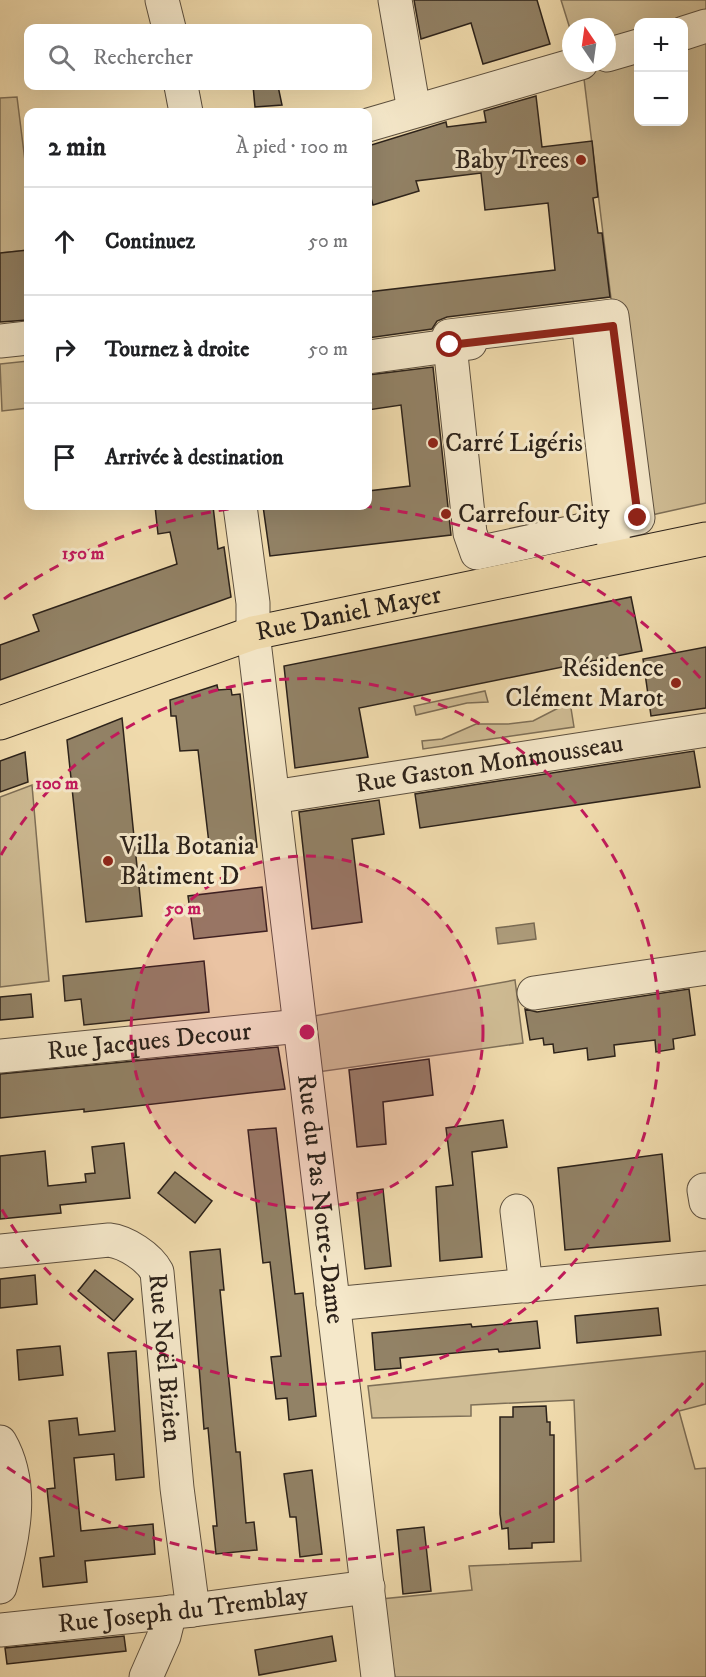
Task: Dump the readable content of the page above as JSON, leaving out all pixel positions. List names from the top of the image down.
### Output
{
  "streets": {
    "main road": ["Rue Daniel Mayer"],
    "street": [
      "Rue Gaston Monmousseau",
      "Rue Jacques Decour",
      "Rue du Pas Notre-Dame",
      "Rue Noël Bizien",
      "Rue Joseph du Tremblay"
    ]
  },
  "crossings": [
    ["Rue Daniel Mayer", "Rue du Pas Notre-Dame"],
    ["Rue Gaston Monmousseau", "Rue du Pas Notre-Dame"],
    ["Rue Jacques Decour", "Rue du Pas Notre-Dame"],
    ["Rue du Pas Notre-Dame", "Rue Joseph du Tremblay"],
    ["Rue Noël Bizien", "Rue Joseph du Tremblay"]
  ],
  "places": [
    "Baby Trees",
    "Carré Ligéris",
    "Carrefour City",
    "Résidence Clément Marot",
    "Villa Botania Bâtiment D"
  ],
  "north": "top",
  "page": {
    "map_buttons": ["+", "−"],
    "search": "Rechercher",
    "heading": ["2 min", "À pied · 100 m"],
    "list": [
      ["Continuez", "50 m"],
      ["Tournez à droite", "50 m"],
      "Arrivée à destination"
    ]
  },
  "rings": ["150 m", "100 m", "50 m"]
}
